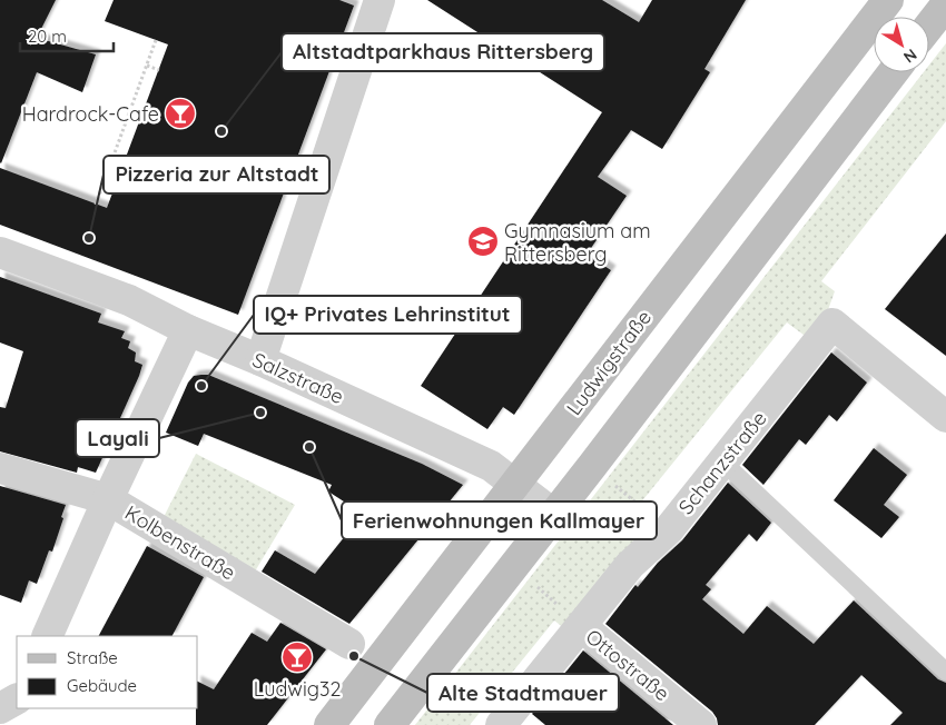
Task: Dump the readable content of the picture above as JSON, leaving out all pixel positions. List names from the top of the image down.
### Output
{
  "streets": {
    "main road": ["Ludwigstraße"],
    "street": [
      "Salzstraße",
      "Schanzstraße",
      "Kolbenstraße",
      "Ottostraße"
    ]
  },
  "crossings": [
    ["Ludwigstraße", "Salzstraße"],
    ["Schanzstraße", "Ottostraße"]
  ],
  "places": {
    "bar": ["Hardrock-Cafe", "Ludwig32"],
    "other": [
      "Altstadtparkhaus Rittersberg",
      "Pizzeria zur Altstadt",
      "IQ+ Privates Lehrinstitut",
      "Layali",
      "Ferienwohnungen Kallmayer",
      "Alte Stadtmauer"
    ],
    "school or university": ["Gymnasium am Rittersberg"]
  },
  "legend": ["Straße", "Gebäude"],
  "scale_bar": "20 m",
  "north": "bottom right"
}
